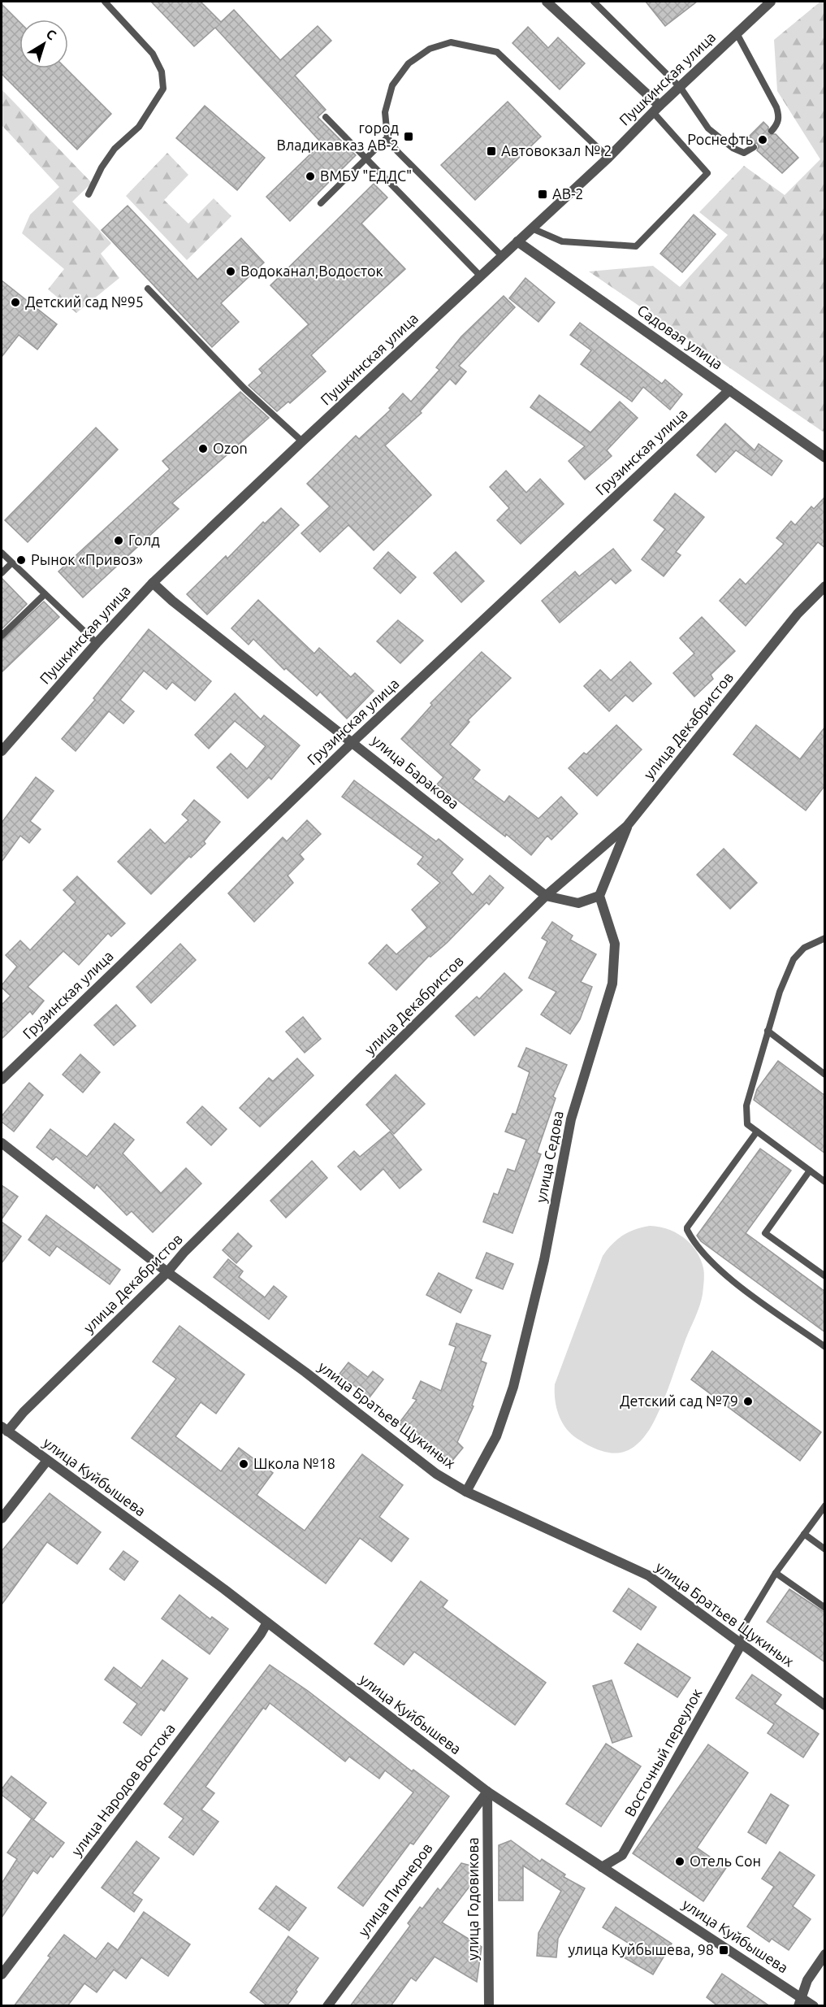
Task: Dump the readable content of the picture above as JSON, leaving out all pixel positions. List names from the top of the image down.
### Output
{
  "streets": {
    "street": [
      "Пушкинская улица",
      "Садовая улица",
      "Грузинская улица",
      "улица Декабристов",
      "улица Баракова",
      "улица Седова",
      "улица Братьев Щукиных",
      "улица Куйбышева",
      "Восточный переулок",
      "улица Народов Востока",
      "улица Пионеров",
      "улица Годовикова"
    ]
  },
  "crossings": [
    ["Пушкинская улица", "Садовая улица"],
    ["Пушкинская улица", "улица Баракова"],
    ["Садовая улица", "Грузинская улица"],
    ["Грузинская улица", "улица Баракова"],
    ["улица Декабристов", "улица Баракова"],
    ["улица Декабристов", "улица Братьев Щукиных"],
    ["улица Декабристов", "улица Куйбышева"],
    ["улица Баракова", "улица Седова"],
    ["улица Седова", "улица Братьев Щукиных"],
    ["улица Братьев Щукиных", "Восточный переулок"],
    ["улица Куйбышева", "Восточный переулок"],
    ["улица Куйбышева", "улица Народов Востока"],
    ["улица Куйбышева", "улица Пионеров"],
    ["улица Куйбышева", "улица Годовикова"],
    ["улица Пионеров", "улица Годовикова"]
  ],
  "places": {
    "transit": [
      "город Владикавказ АВ-2",
      "Автовокзал № 2",
      "АВ-2",
      "улица Куйбышева, 98"
    ],
    "other": [
      "Роснефть",
      "ВМБУ \"ЕДДС\"",
      "Водоканал,Водосток",
      "Детский сад №95",
      "Ozon",
      "Голд",
      "Рынок «Привоз»",
      "Детский сад №79",
      "Школа №18",
      "Отель Сон"
    ]
  },
  "north": "top right"
}
